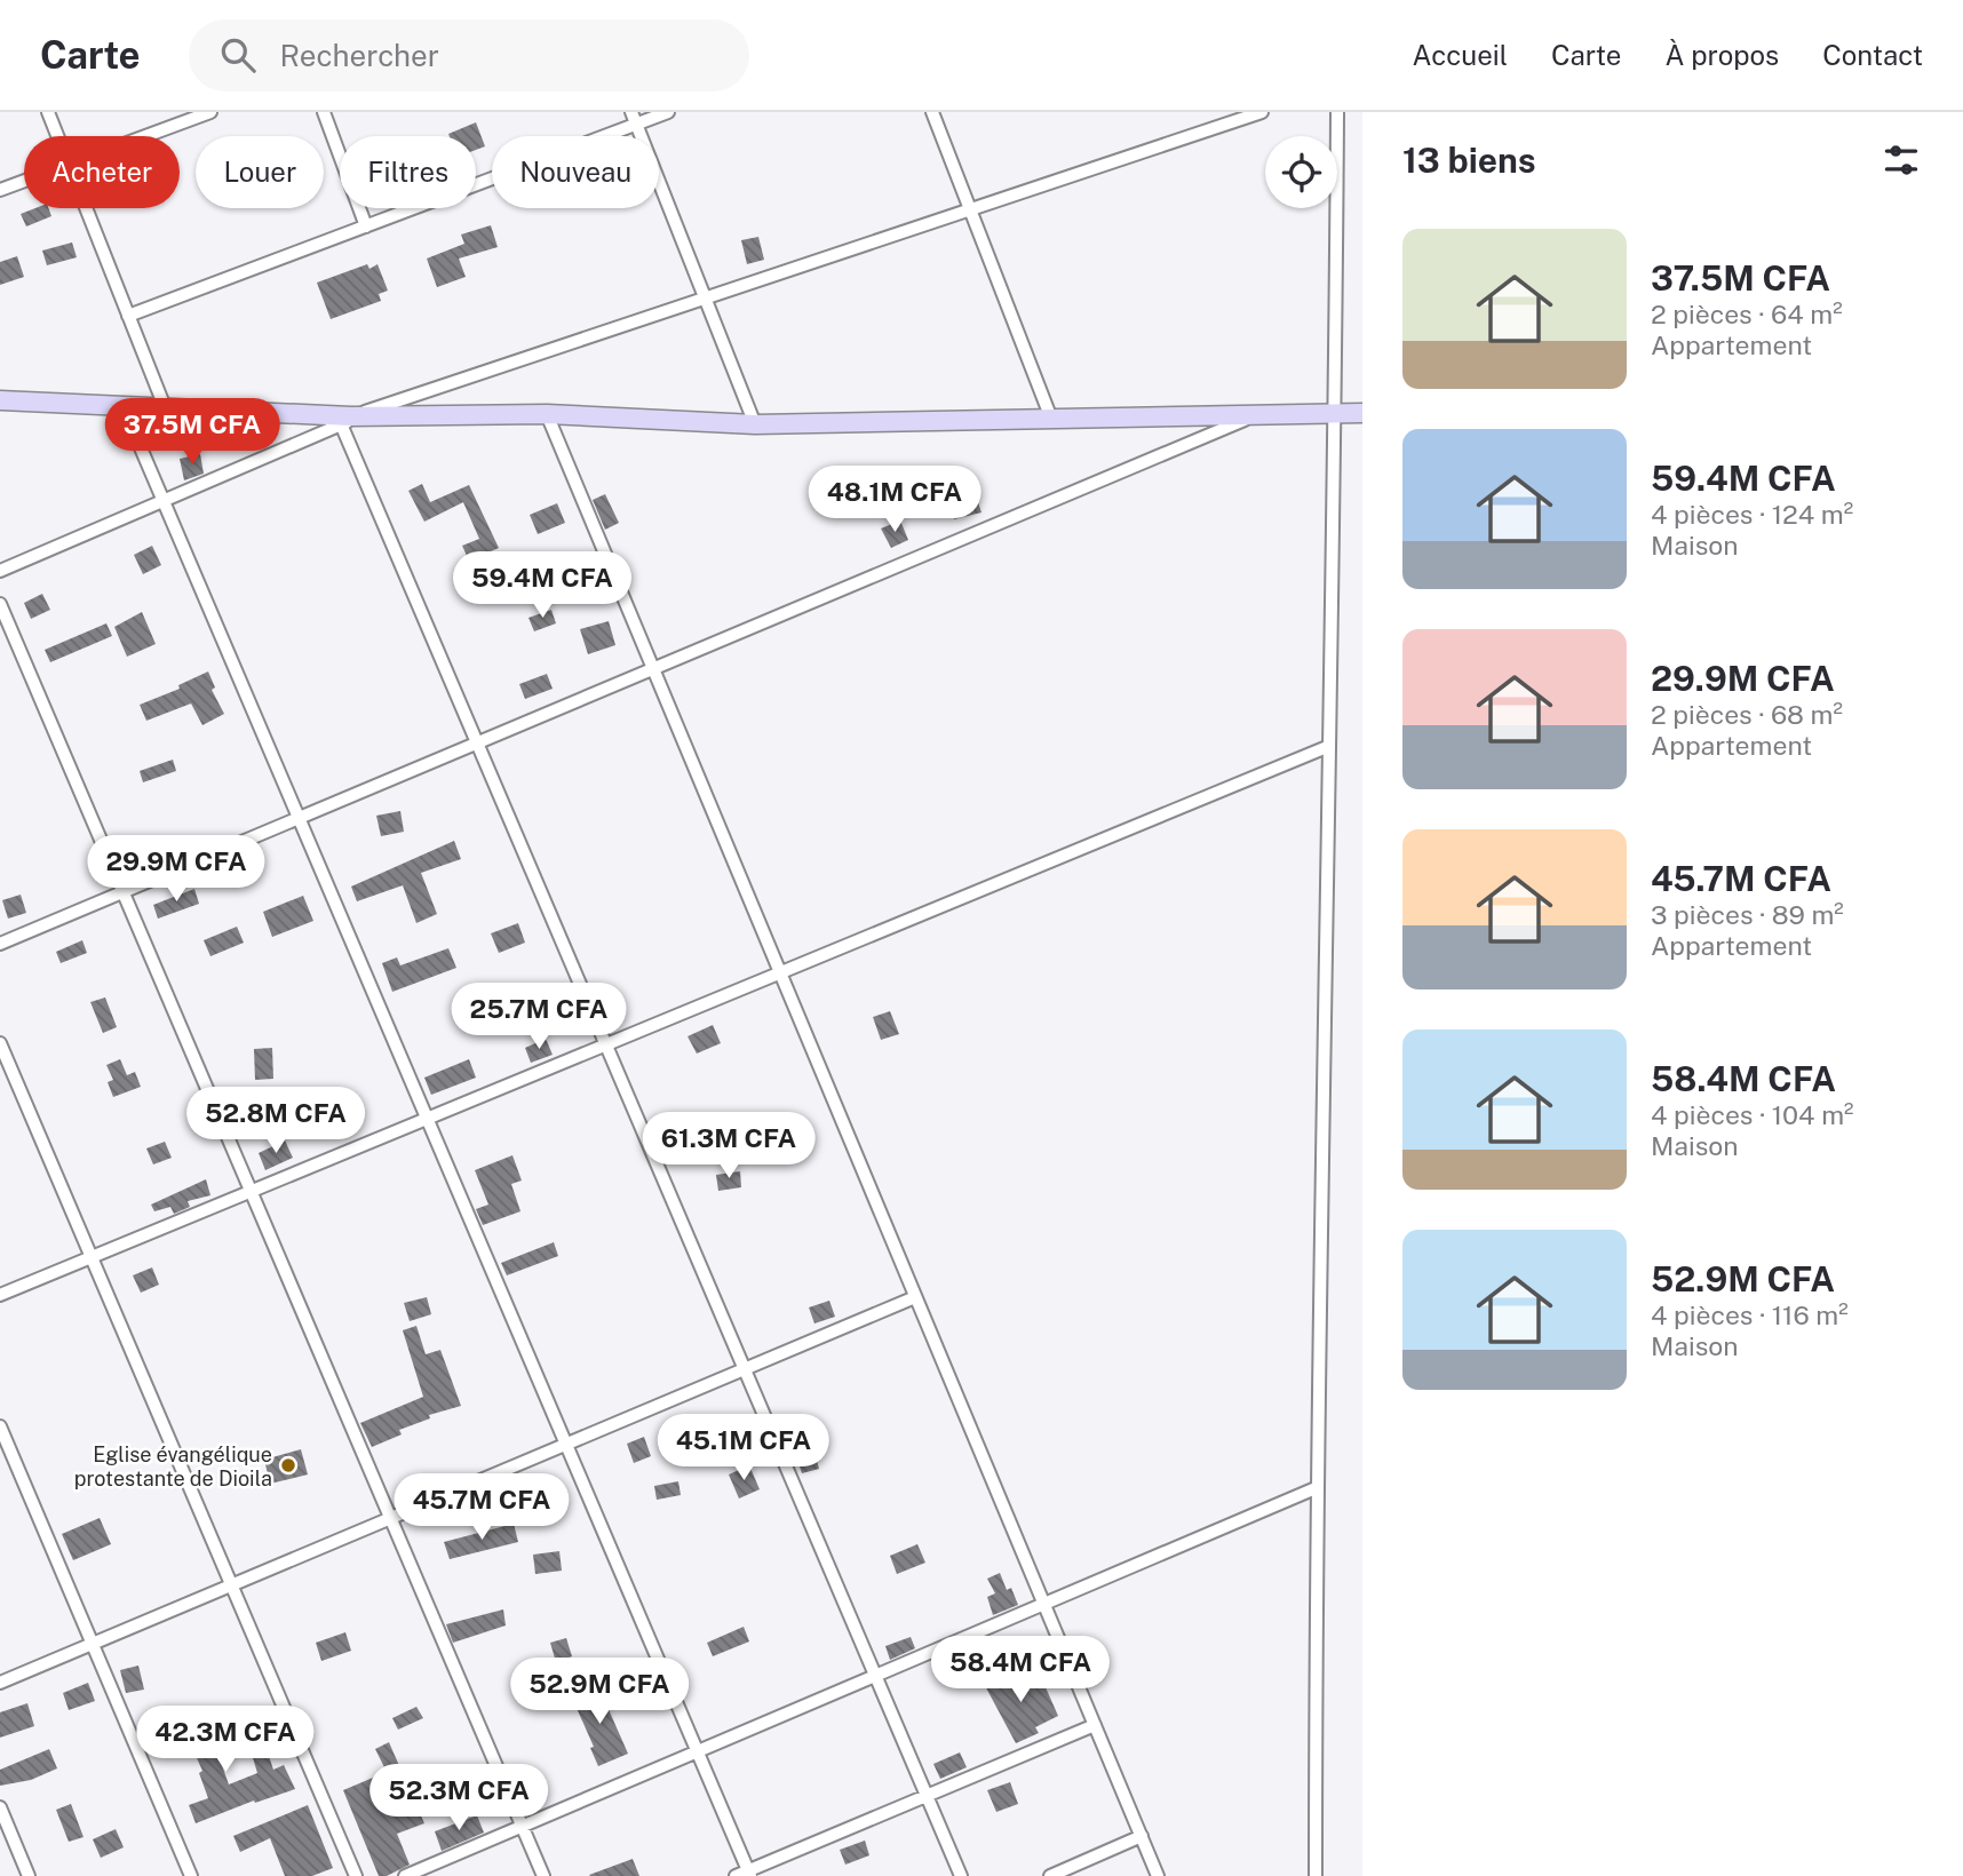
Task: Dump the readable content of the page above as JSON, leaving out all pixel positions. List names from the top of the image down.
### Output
{
  "places": ["Eglise évangélique protestante de Dioila"],
  "page": {
    "header": "Carte",
    "search": "Rechercher",
    "nav": [
      "Accueil",
      "Carte",
      "À propos",
      "Contact"
    ],
    "heading": "13 biens",
    "chip": [
      "Acheter",
      "Louer",
      "Filtres",
      "Nouveau"
    ],
    "list": [
      {
        "name": "37.5M CFA",
        "note": "2 pièces · 64 m² · Appartement"
      },
      {
        "name": "59.4M CFA",
        "note": "4 pièces · 124 m² · Maison"
      },
      {
        "name": "29.9M CFA",
        "note": "2 pièces · 68 m² · Appartement"
      },
      {
        "name": "45.7M CFA",
        "note": "3 pièces · 89 m² · Appartement"
      },
      {
        "name": "58.4M CFA",
        "note": "4 pièces · 104 m² · Maison"
      },
      {
        "name": "52.9M CFA",
        "note": "4 pièces · 116 m² · Maison"
      }
    ],
    "price": [
      "37.5M CFA",
      "48.1M CFA",
      "59.4M CFA",
      "29.9M CFA",
      "25.7M CFA",
      "52.8M CFA",
      "61.3M CFA",
      "45.1M CFA",
      "45.7M CFA",
      "58.4M CFA",
      "52.9M CFA",
      "42.3M CFA",
      "52.3M CFA"
    ]
  }
}
